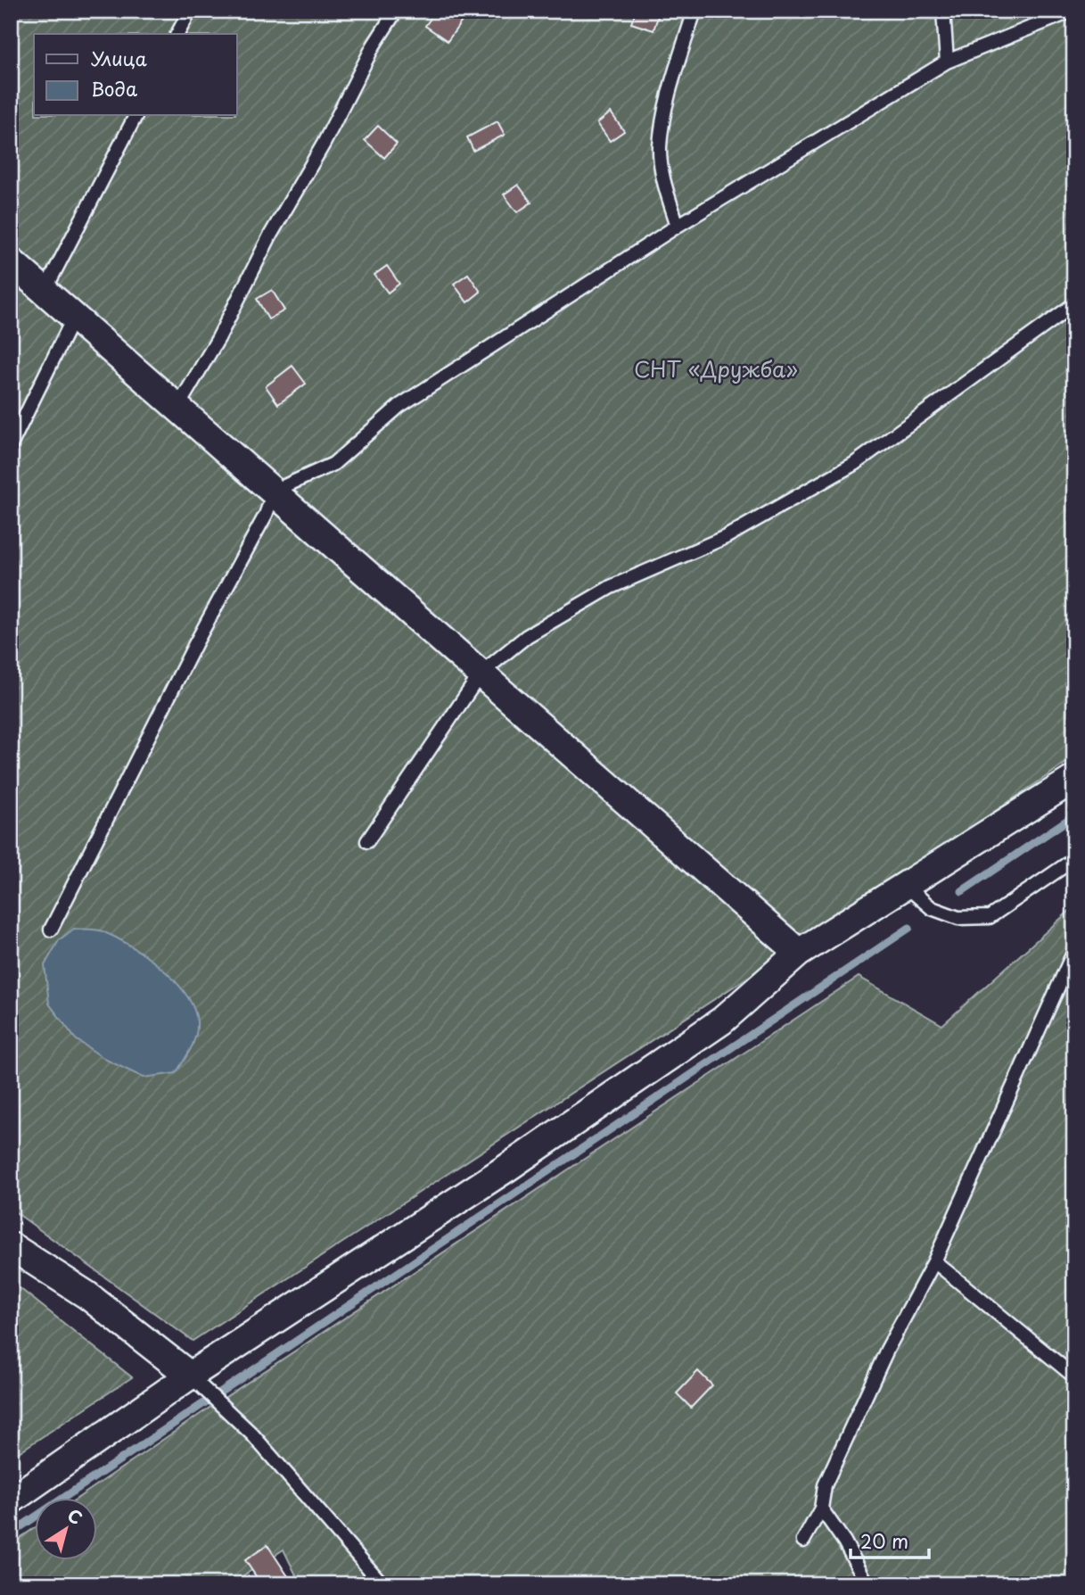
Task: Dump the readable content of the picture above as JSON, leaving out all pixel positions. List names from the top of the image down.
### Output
{
  "parks": ["СНТ «Дружба»"],
  "legend": ["Улица", "Вода"],
  "scale_bar": "20 m",
  "north": "top right"
}
